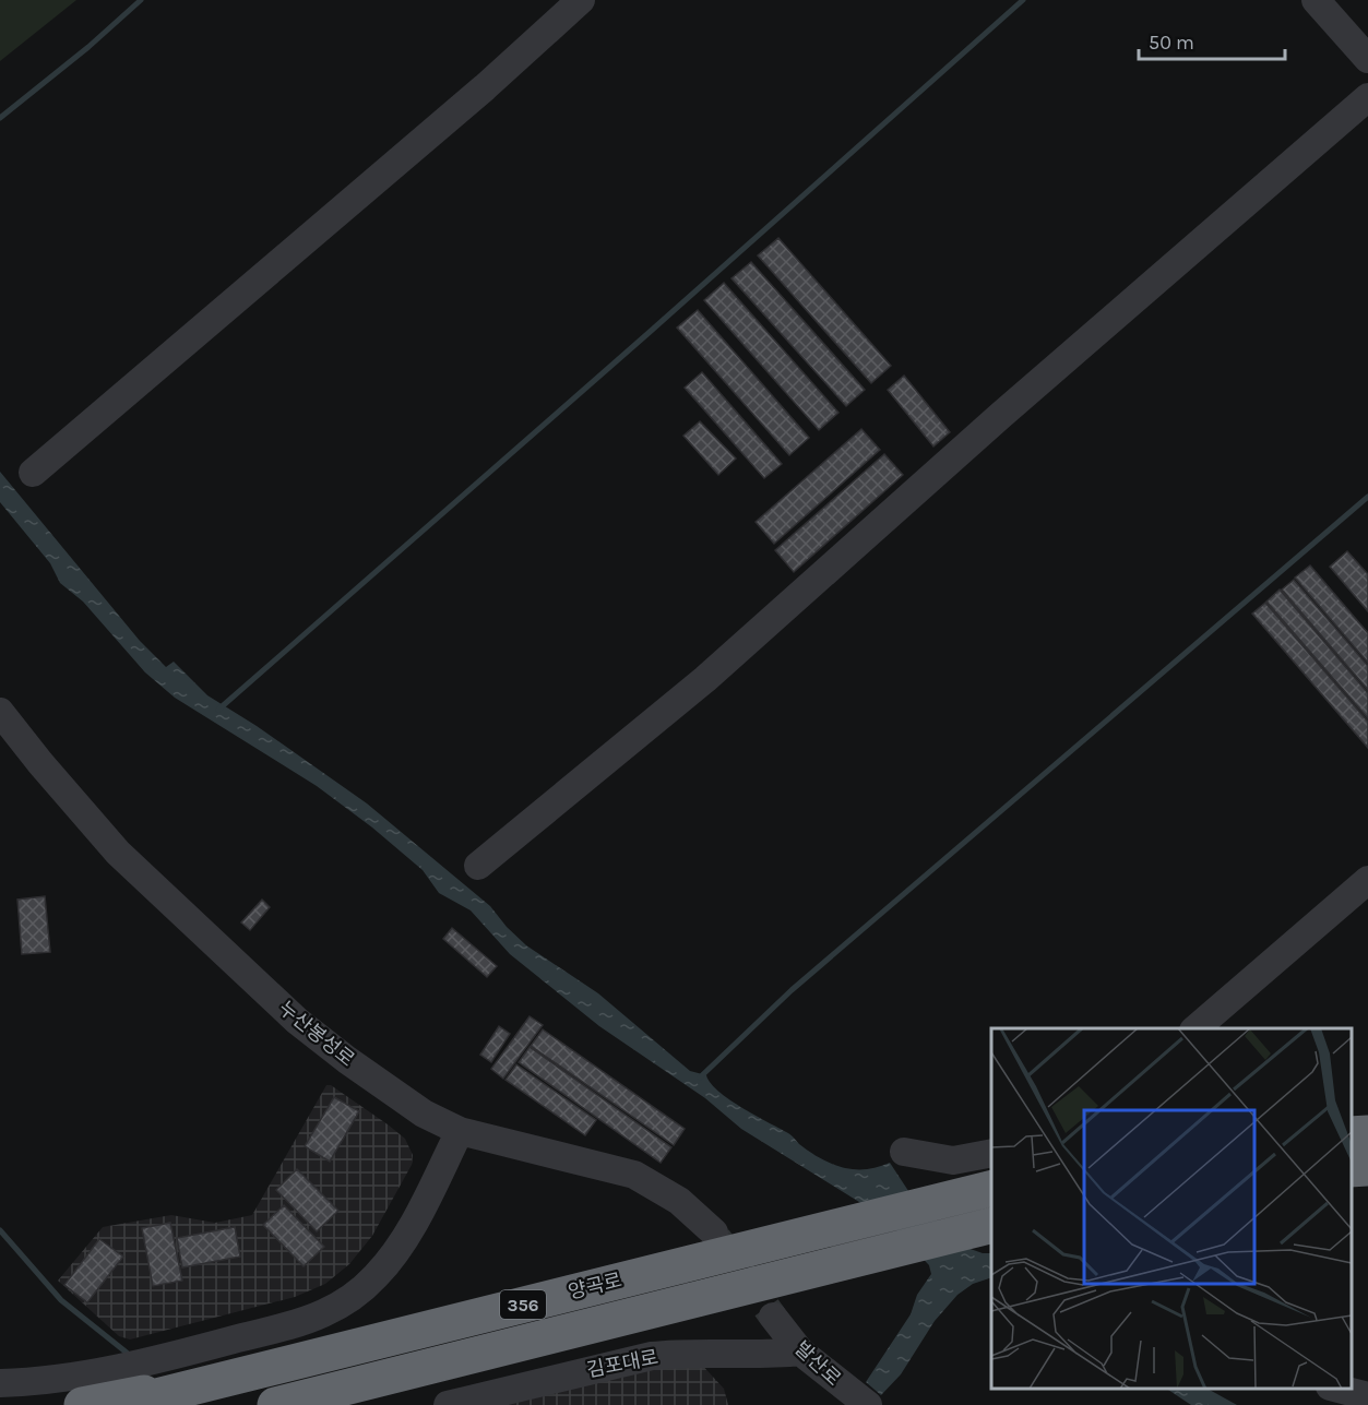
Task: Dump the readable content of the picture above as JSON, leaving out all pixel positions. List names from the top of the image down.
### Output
{
  "streets": {
    "highway": ["양곡로", "356"],
    "street": ["누산봉성로", "김포대로", "발산로"]
  },
  "crossings": [
    ["김포대로", "발산로"]
  ],
  "scale_bar": "50 m"
}
